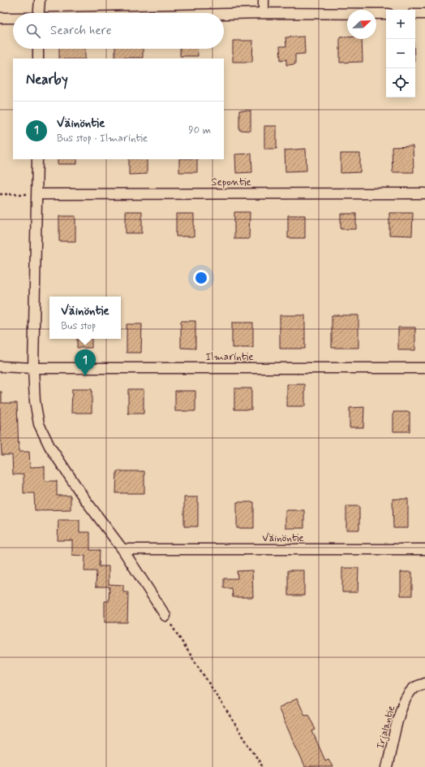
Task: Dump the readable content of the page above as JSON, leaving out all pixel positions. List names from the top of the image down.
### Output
{
  "streets": {
    "street": [
      "Sepontie",
      "Ilmarintie",
      "Väinöntie",
      "Irjalantie"
    ]
  },
  "north": "top right",
  "page": {
    "map_buttons": ["+", "−"],
    "search": "Search here",
    "heading": "Nearby",
    "list": [
      {
        "mark": "1",
        "name": "Väinöntie",
        "note": "Bus stop · Ilmarintie",
        "value": "90 m"
      }
    ],
    "popup": ["Väinöntie", "Bus stop"],
    "pins": "1"
  }
}
